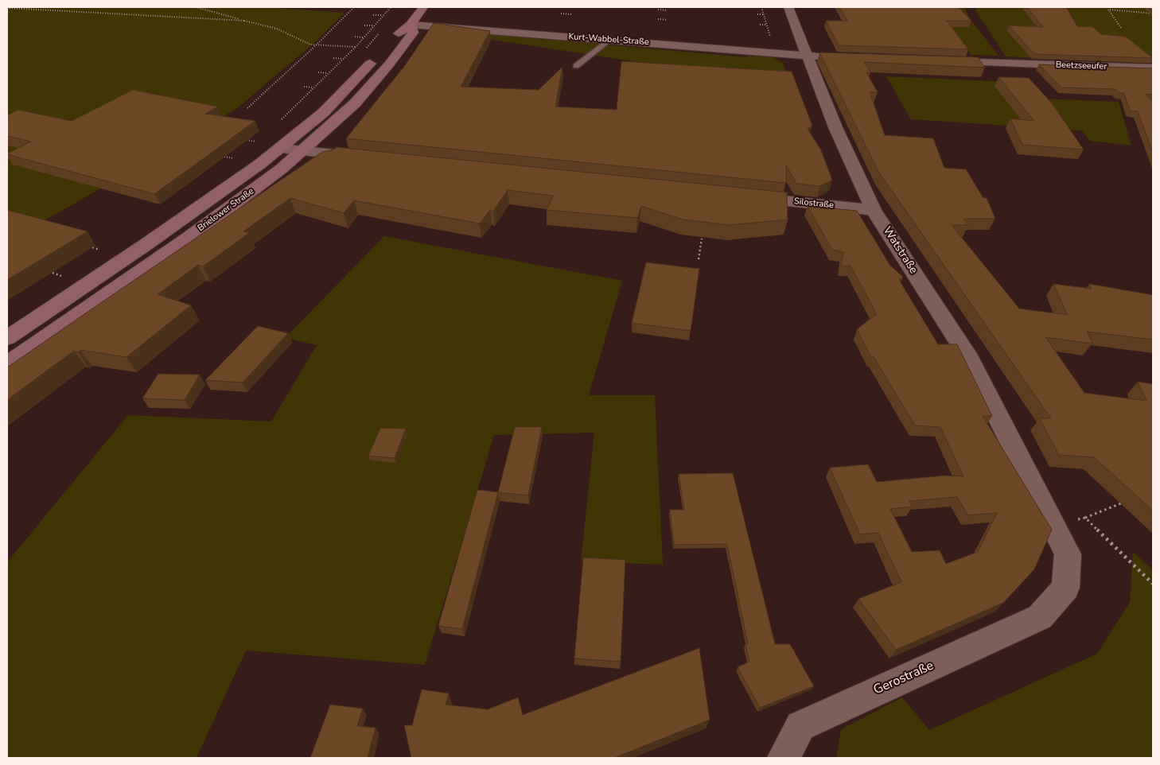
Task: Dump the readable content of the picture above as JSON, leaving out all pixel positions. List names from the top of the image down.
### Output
{
  "streets": {
    "main road": ["Brielower Straße"],
    "street": [
      "Kurt-Wabbel-Straße",
      "Beetzseeufer",
      "Silostraße",
      "Watstraße",
      "Gerostraße"
    ]
  },
  "crossings": [
    ["Kurt-Wabbel-Straße", "Brielower Straße"],
    ["Kurt-Wabbel-Straße", "Watstraße"],
    ["Silostraße", "Watstraße"],
    ["Watstraße", "Gerostraße"]
  ]
}
